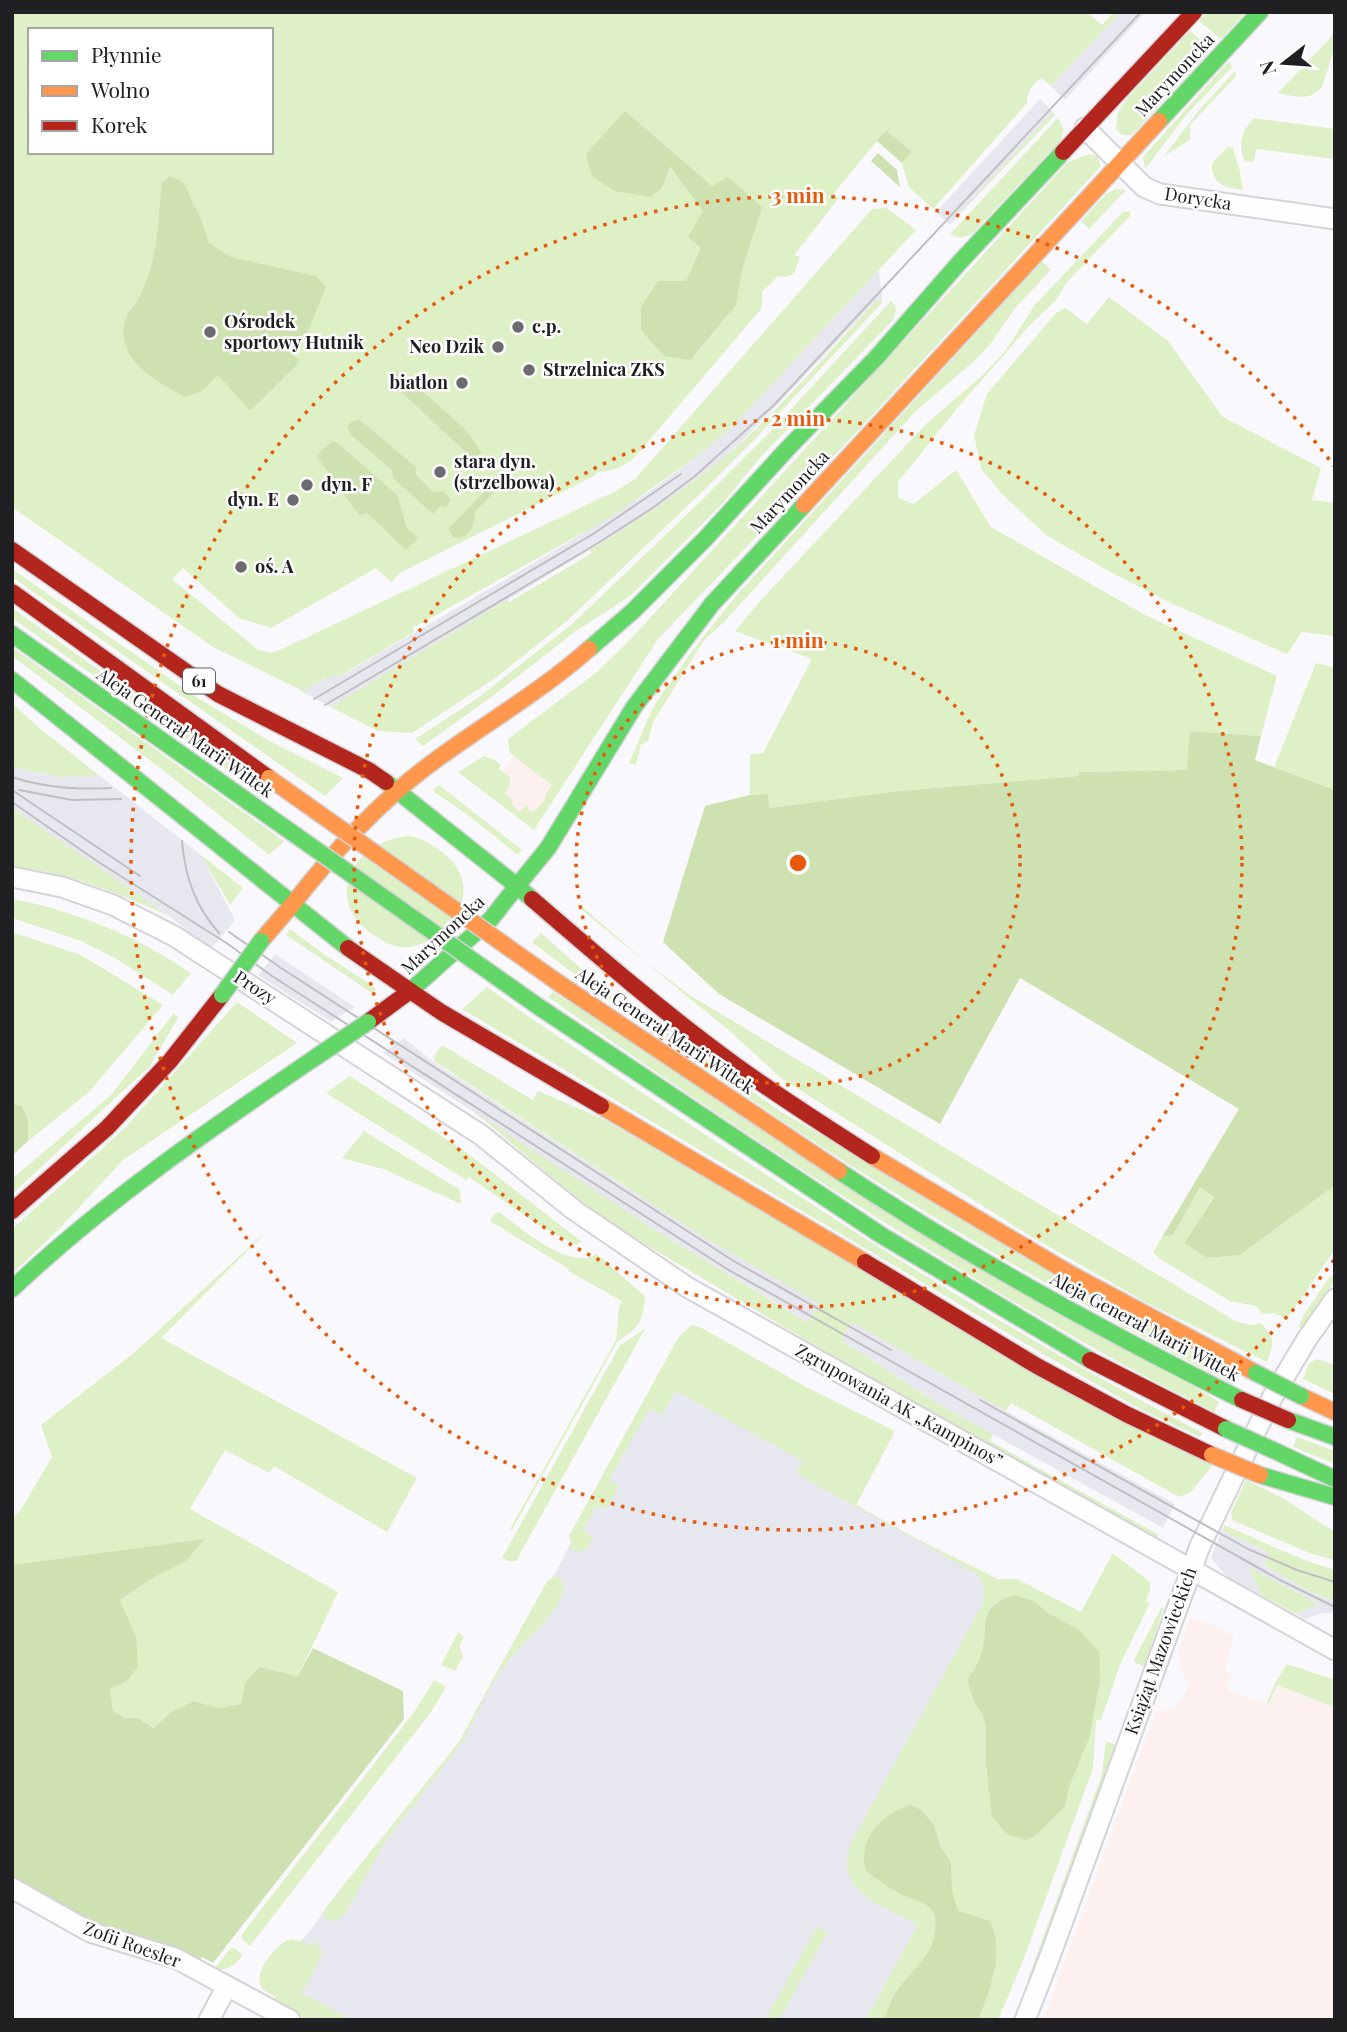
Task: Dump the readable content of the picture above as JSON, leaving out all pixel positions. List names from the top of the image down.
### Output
{
  "streets": {
    "main road": ["Marymoncka", "61", "Aleja Generał Marii Wittek"],
    "street": [
      "Dorycka",
      "Prozy",
      "Zgrupowania AK „Kampinos”",
      "Książąt Mazowieckich",
      "Zofii Roesler"
    ]
  },
  "crossings": [
    ["Marymoncka", "Dorycka"],
    ["Marymoncka", "61"],
    ["Prozy", "Zgrupowania AK „Kampinos”"],
    ["Zgrupowania AK „Kampinos”", "Książąt Mazowieckich"]
  ],
  "places": [
    "c.p.",
    "Ośrodek sportowy Hutnik",
    "Neo Dzik",
    "Strzelnica ZKS",
    "biatlon",
    "stara dyn. (strzelbowa)",
    "dyn. F",
    "dyn. E",
    "oś. A"
  ],
  "legend": ["Płynnie", "Wolno", "Korek"],
  "north": "left",
  "rings": ["3 min", "2 min", "1 min"]
}
